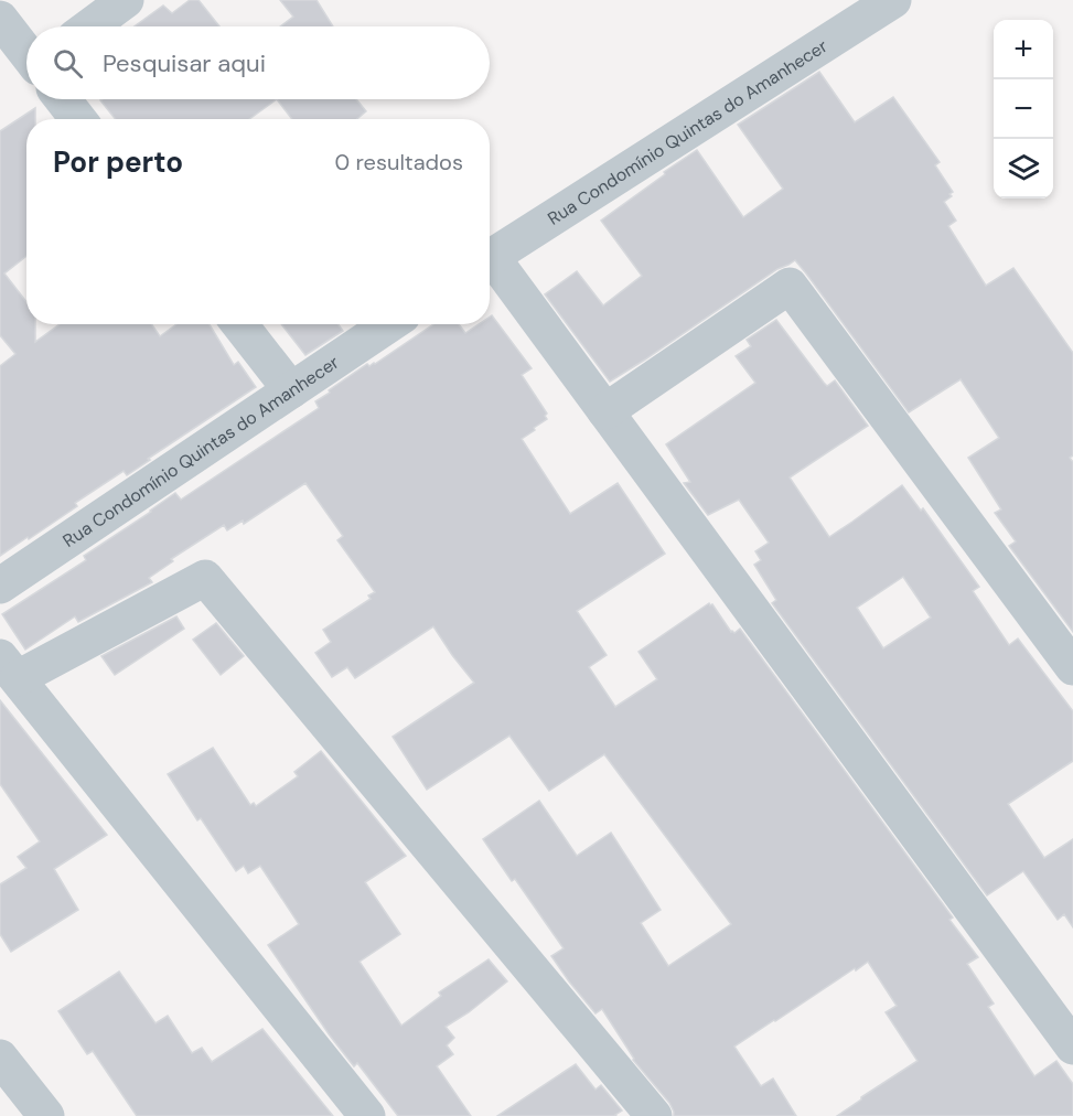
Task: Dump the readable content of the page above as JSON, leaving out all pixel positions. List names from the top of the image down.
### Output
{
  "streets": {
    "street": ["Rua Condomínio Quintas do Amanhecer"]
  },
  "page": {
    "map_buttons": ["+", "−"],
    "search": "Pesquisar aqui",
    "heading": ["Por perto", "0 resultados"]
  }
}
